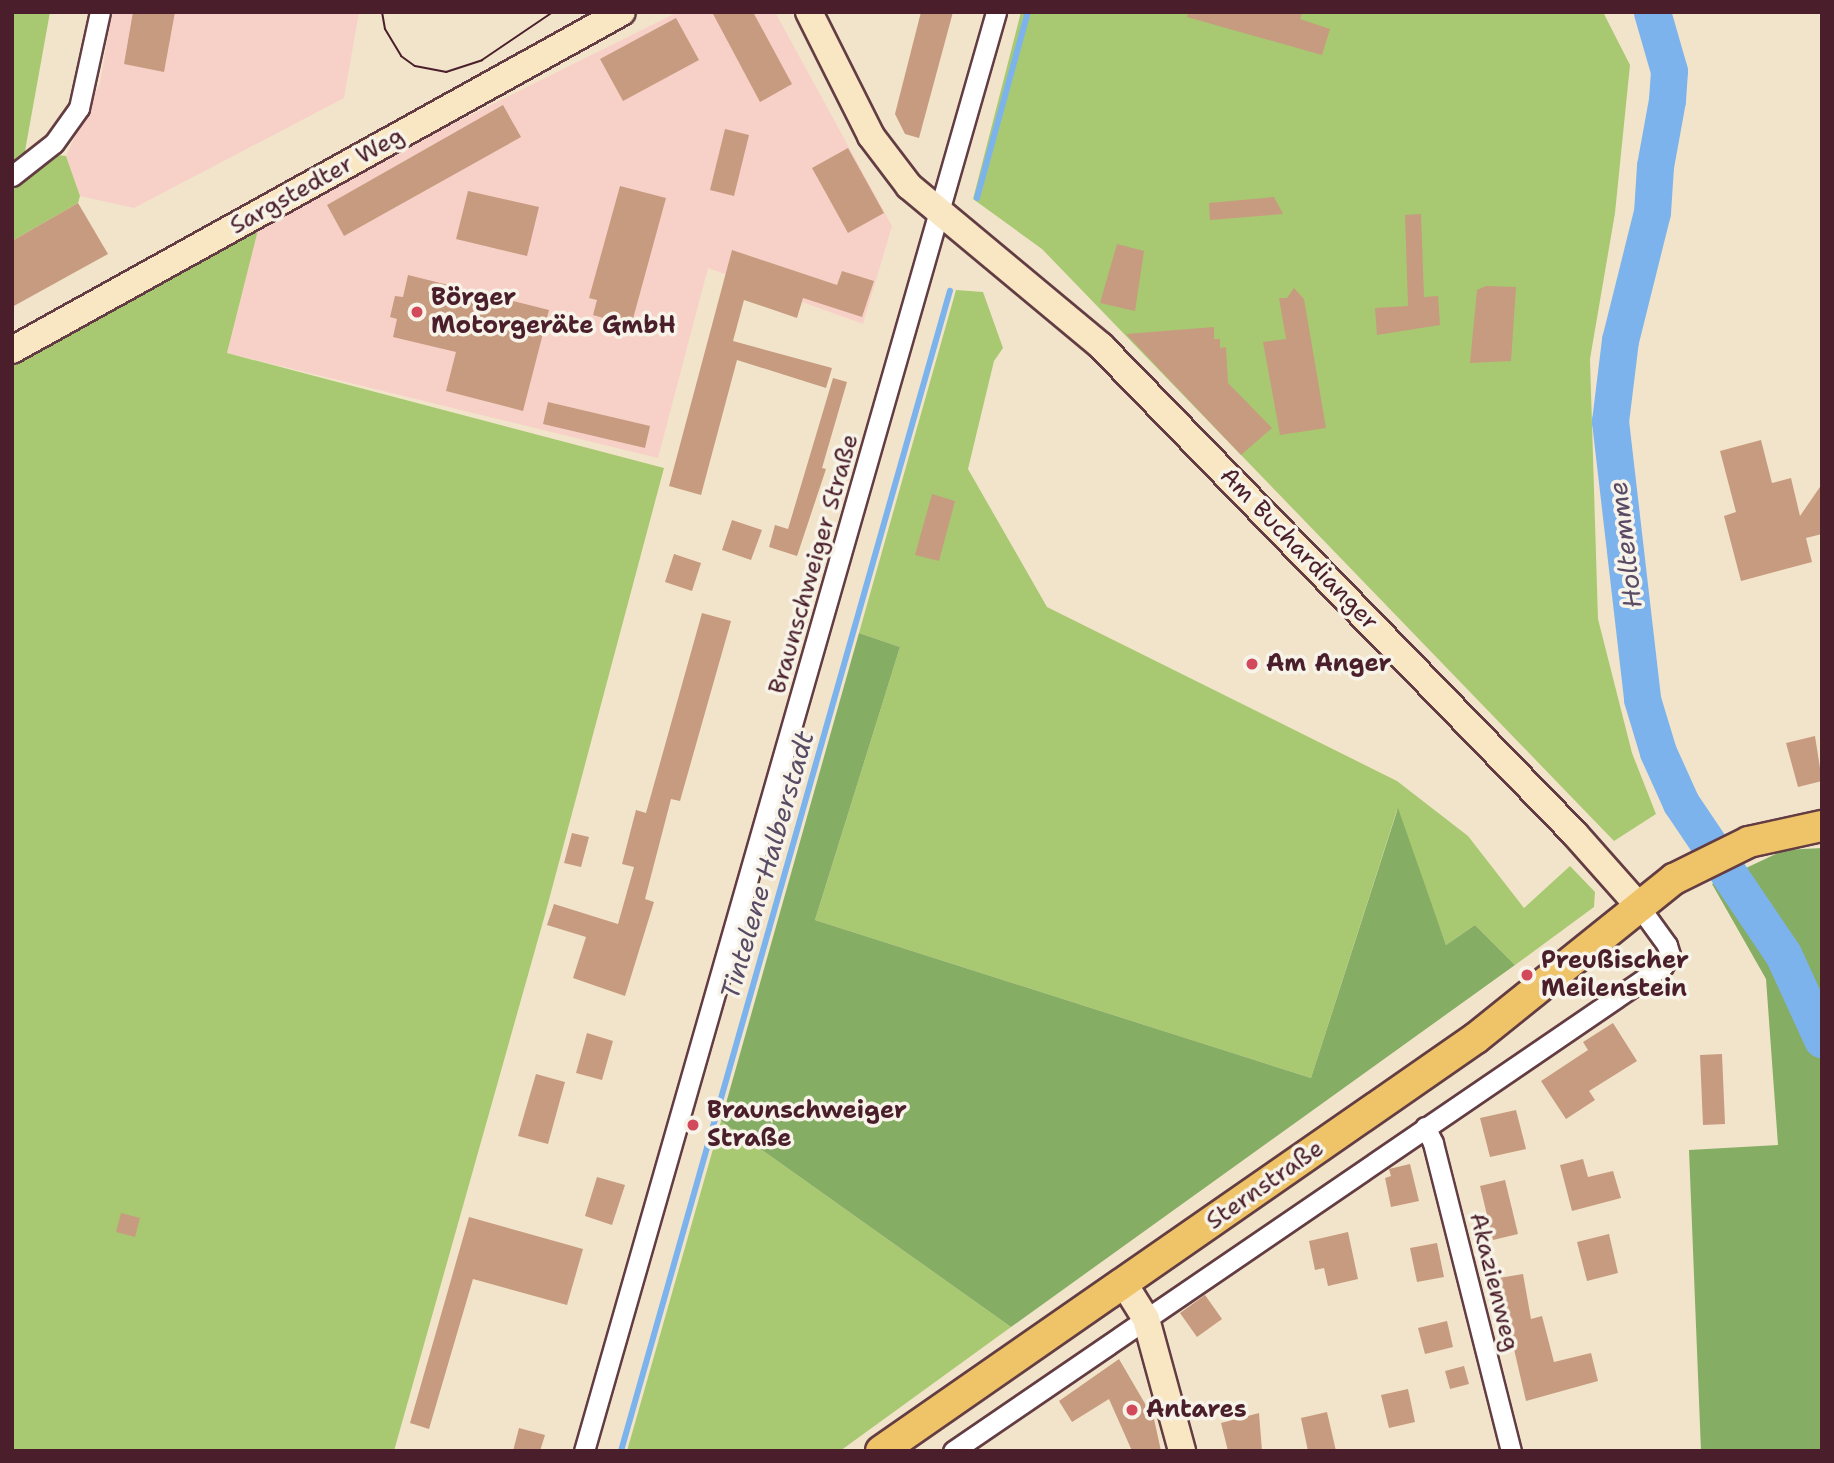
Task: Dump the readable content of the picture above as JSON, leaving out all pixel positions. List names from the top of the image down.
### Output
{
  "streets": {
    "main road": ["Sargstedter Weg", "Am Buchardianger", "Sternstraße"],
    "street": ["Braunschweiger Straße", "Akazienweg"]
  },
  "crossings": [
    ["Am Buchardianger", "Braunschweiger Straße"],
    ["Am Buchardianger", "Sternstraße"],
    ["Sternstraße", "Akazienweg"]
  ],
  "water": ["Holtemme", "Tintelene Halberstadt"],
  "places": [
    "Börger Motorgeräte GmbH",
    "Am Anger",
    "Preußischer Meilenstein",
    "Braunschweiger Straße",
    "Antares"
  ]
}
